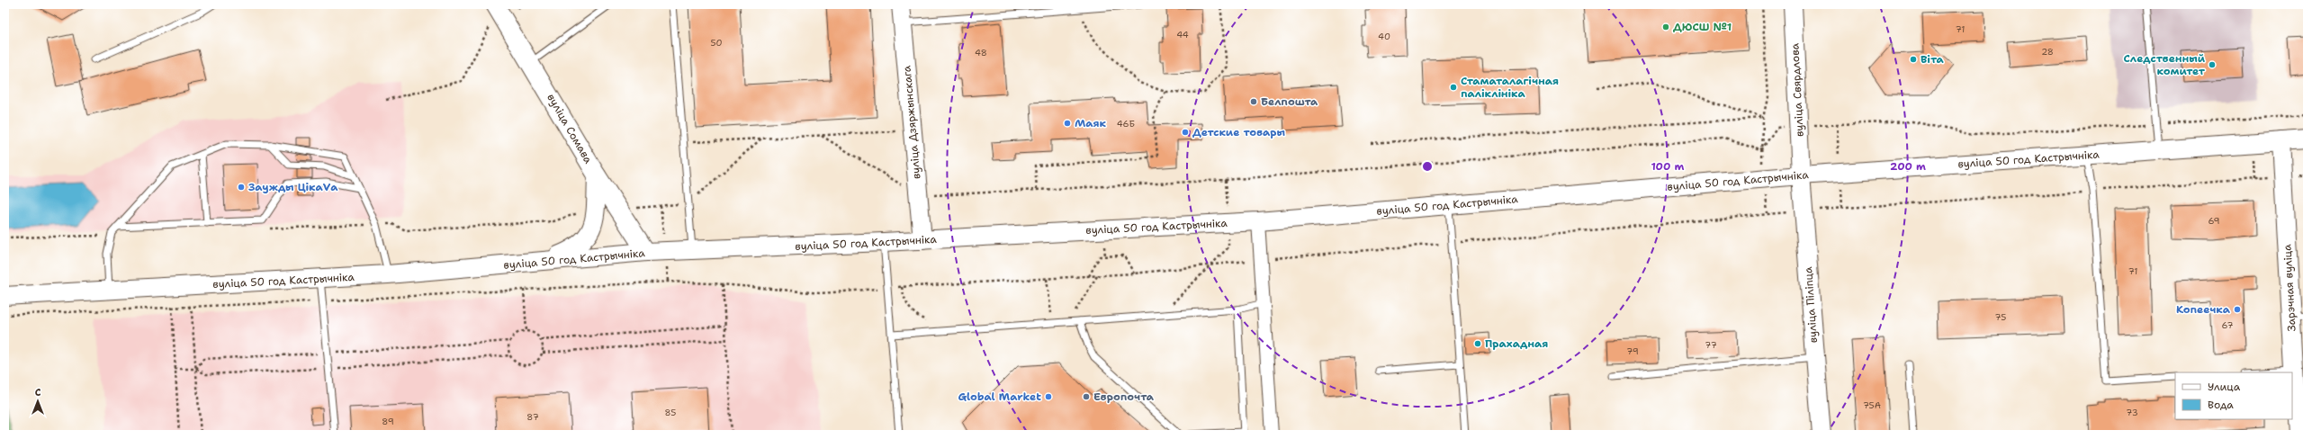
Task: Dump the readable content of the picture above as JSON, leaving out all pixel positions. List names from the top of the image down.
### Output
{
  "streets": {
    "main road": [
      "вуліца Свярдлова",
      "вуліца Дзяржынскага",
      "вуліца Сомава",
      "вуліца 50 год Кастрычніка",
      "Зарэчная вуліца",
      "вуліца Піліпца"
    ]
  },
  "crossings": [
    ["вуліца Свярдлова", "вуліца 50 год Кастрычніка"],
    ["вуліца Свярдлова", "вуліца Піліпца"],
    ["вуліца Дзяржынскага", "вуліца 50 год Кастрычніка"],
    ["вуліца Сомава", "вуліца 50 год Кастрычніка"],
    ["вуліца 50 год Кастрычніка", "Зарэчная вуліца"],
    ["вуліца 50 год Кастрычніка", "вуліца Піліпца"]
  ],
  "places": [
    "ДЮСШ №1",
    "Віта",
    "Следственный комитет",
    "Стаматалагічная паліклініка",
    "Белпошта",
    "Маяк",
    "Детские товары",
    "Заужды ЦікаVа",
    "Копеечка",
    "Прахадная",
    "Globаl Market",
    "Европочта"
  ],
  "house_numbers": [
    "71",
    "44",
    "40",
    "50",
    "28",
    "48",
    "46Б",
    "69",
    "71",
    "75",
    "67",
    "77",
    "79",
    "75А",
    "85",
    "73",
    "87",
    "89"
  ],
  "legend": ["Улица", "Вода"],
  "north": "top",
  "rings": ["100 m", "200 m"]
}
